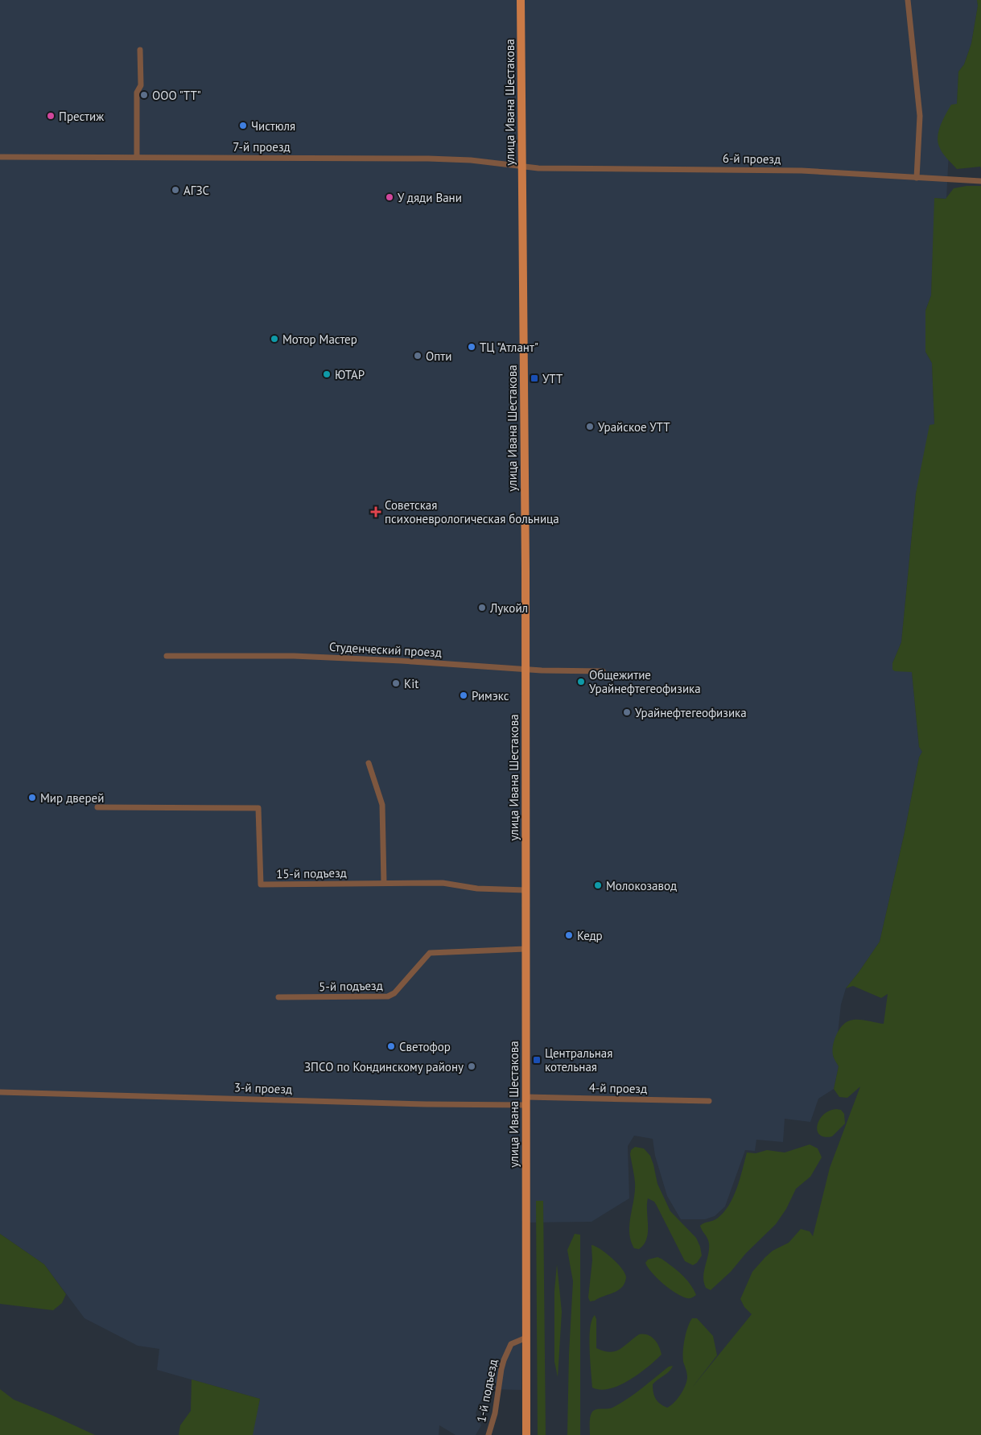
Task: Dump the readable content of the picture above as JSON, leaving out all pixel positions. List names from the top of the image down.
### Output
{
  "streets": {
    "main road": ["улица Ивана Шестакова"],
    "street": [
      "7-й проезд",
      "6-й проезд",
      "Студенческий проезд",
      "15-й подъезд",
      "5-й подъезд",
      "3-й проезд",
      "4-й проезд",
      "1-й подъезд"
    ]
  },
  "crossings": [
    ["улица Ивана Шестакова", "7-й проезд"],
    ["улица Ивана Шестакова", "6-й проезд"],
    ["улица Ивана Шестакова", "Студенческий проезд"],
    ["улица Ивана Шестакова", "15-й подъезд"],
    ["улица Ивана Шестакова", "5-й подъезд"],
    ["улица Ивана Шестакова", "3-й проезд"],
    ["улица Ивана Шестакова", "4-й проезд"],
    ["улица Ивана Шестакова", "1-й подъезд"],
    ["7-й проезд", "6-й проезд"],
    ["3-й проезд", "4-й проезд"]
  ],
  "places": {
    "other": [
      "ООО \"ТТ\"",
      "Престиж",
      "Чистюля",
      "АГЗС",
      "У дяди Вани",
      "Мотор Мастер",
      "ТЦ \"Атлант\"",
      "Опти",
      "ЮТАР",
      "Урайское УТТ",
      "Лукойл",
      "Общежитие Урайнефтегеофизика",
      "Kit",
      "Римэкс",
      "Урайнефтегеофизика",
      "Мир дверей",
      "Молокозавод",
      "Кедр",
      "Светофор",
      "ЗПСО по Кондинскому району"
    ],
    "transit": ["УТТ", "Центральная котельная"],
    "health": ["Советская психоневрологическая больница"]
  }
}
